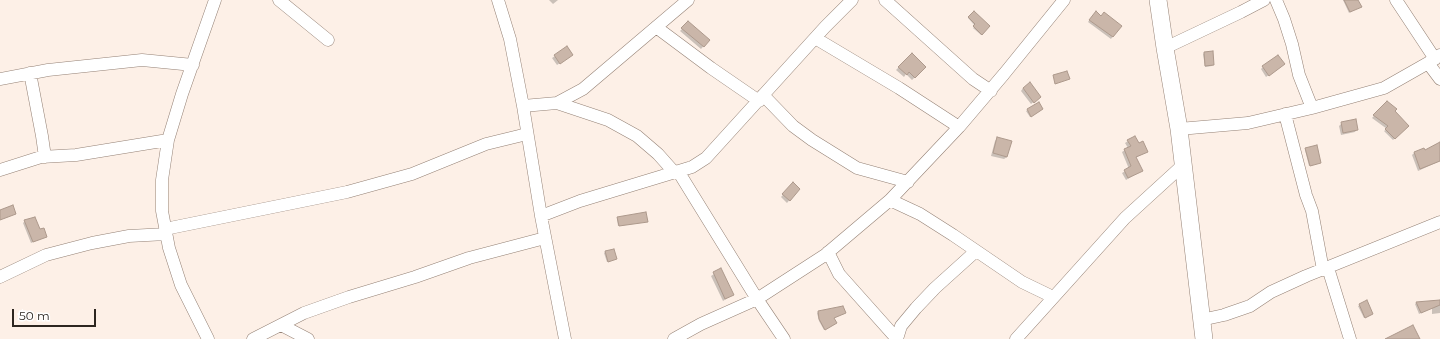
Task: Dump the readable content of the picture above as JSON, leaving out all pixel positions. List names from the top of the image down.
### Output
{
  "scale_bar": "50 m"
}
